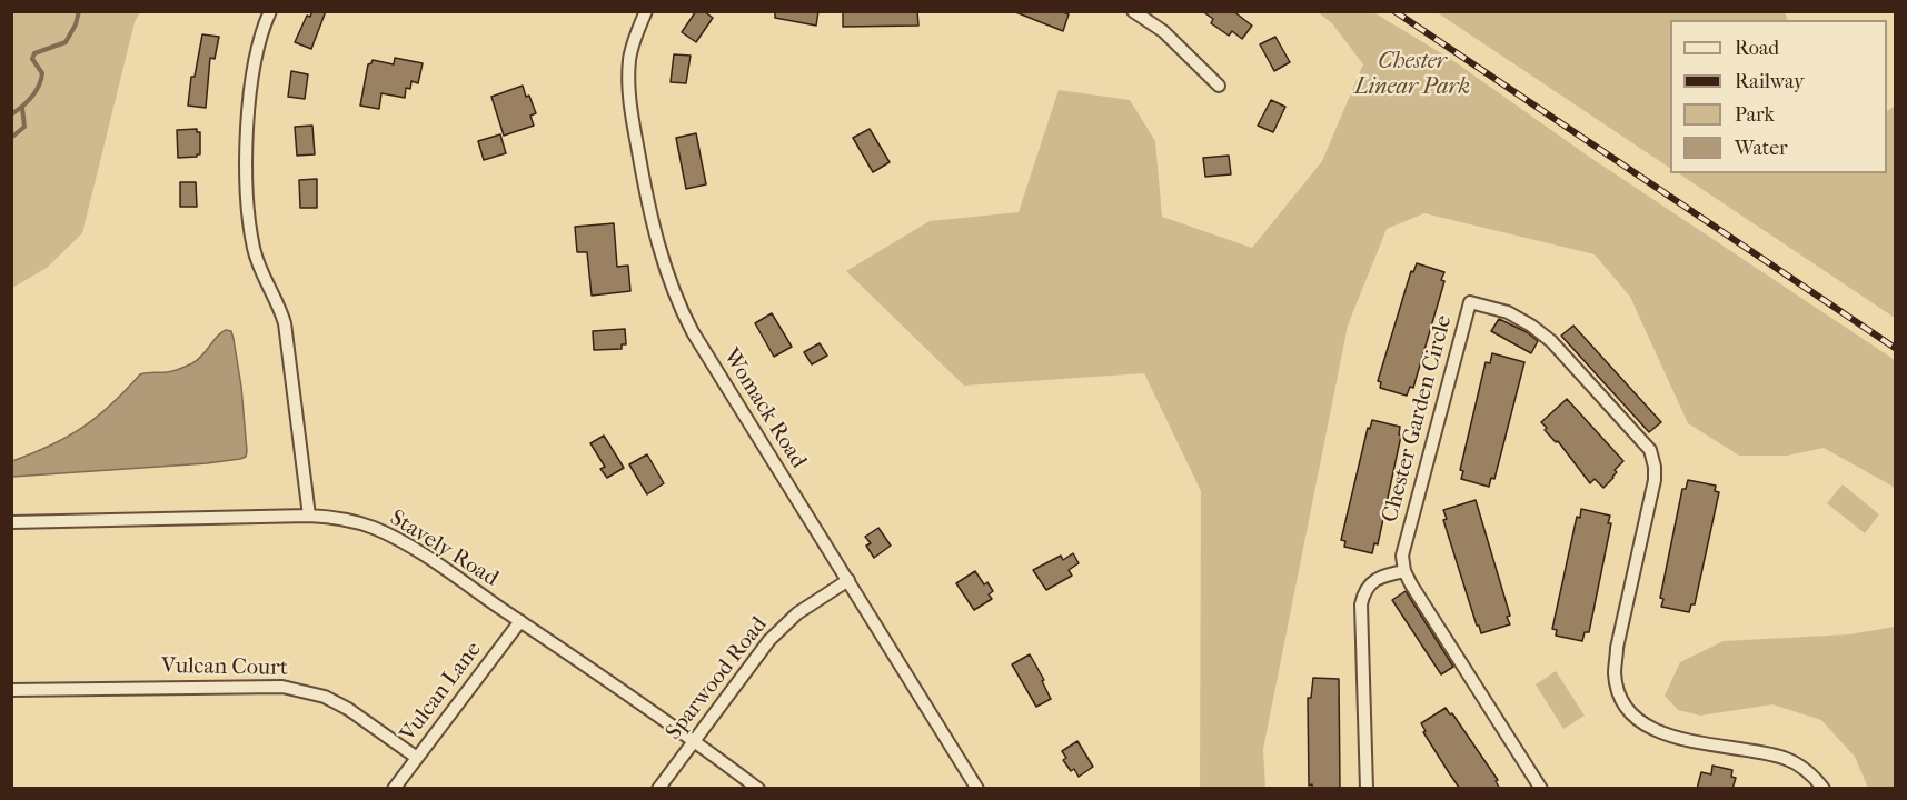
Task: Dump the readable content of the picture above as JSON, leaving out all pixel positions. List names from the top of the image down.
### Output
{
  "streets": {
    "street": [
      "Womack Road",
      "Chester Garden Circle",
      "Stavely Road",
      "Vulcan Court",
      "Sparwood Road",
      "Vulcan Lane"
    ]
  },
  "crossings": [
    ["Womack Road", "Sparwood Road"],
    ["Stavely Road", "Sparwood Road"],
    ["Stavely Road", "Vulcan Lane"],
    ["Vulcan Court", "Vulcan Lane"]
  ],
  "parks": ["Chester Linear Park"],
  "legend": [
    "Road",
    "Railway",
    "Park",
    "Water"
  ]
}
